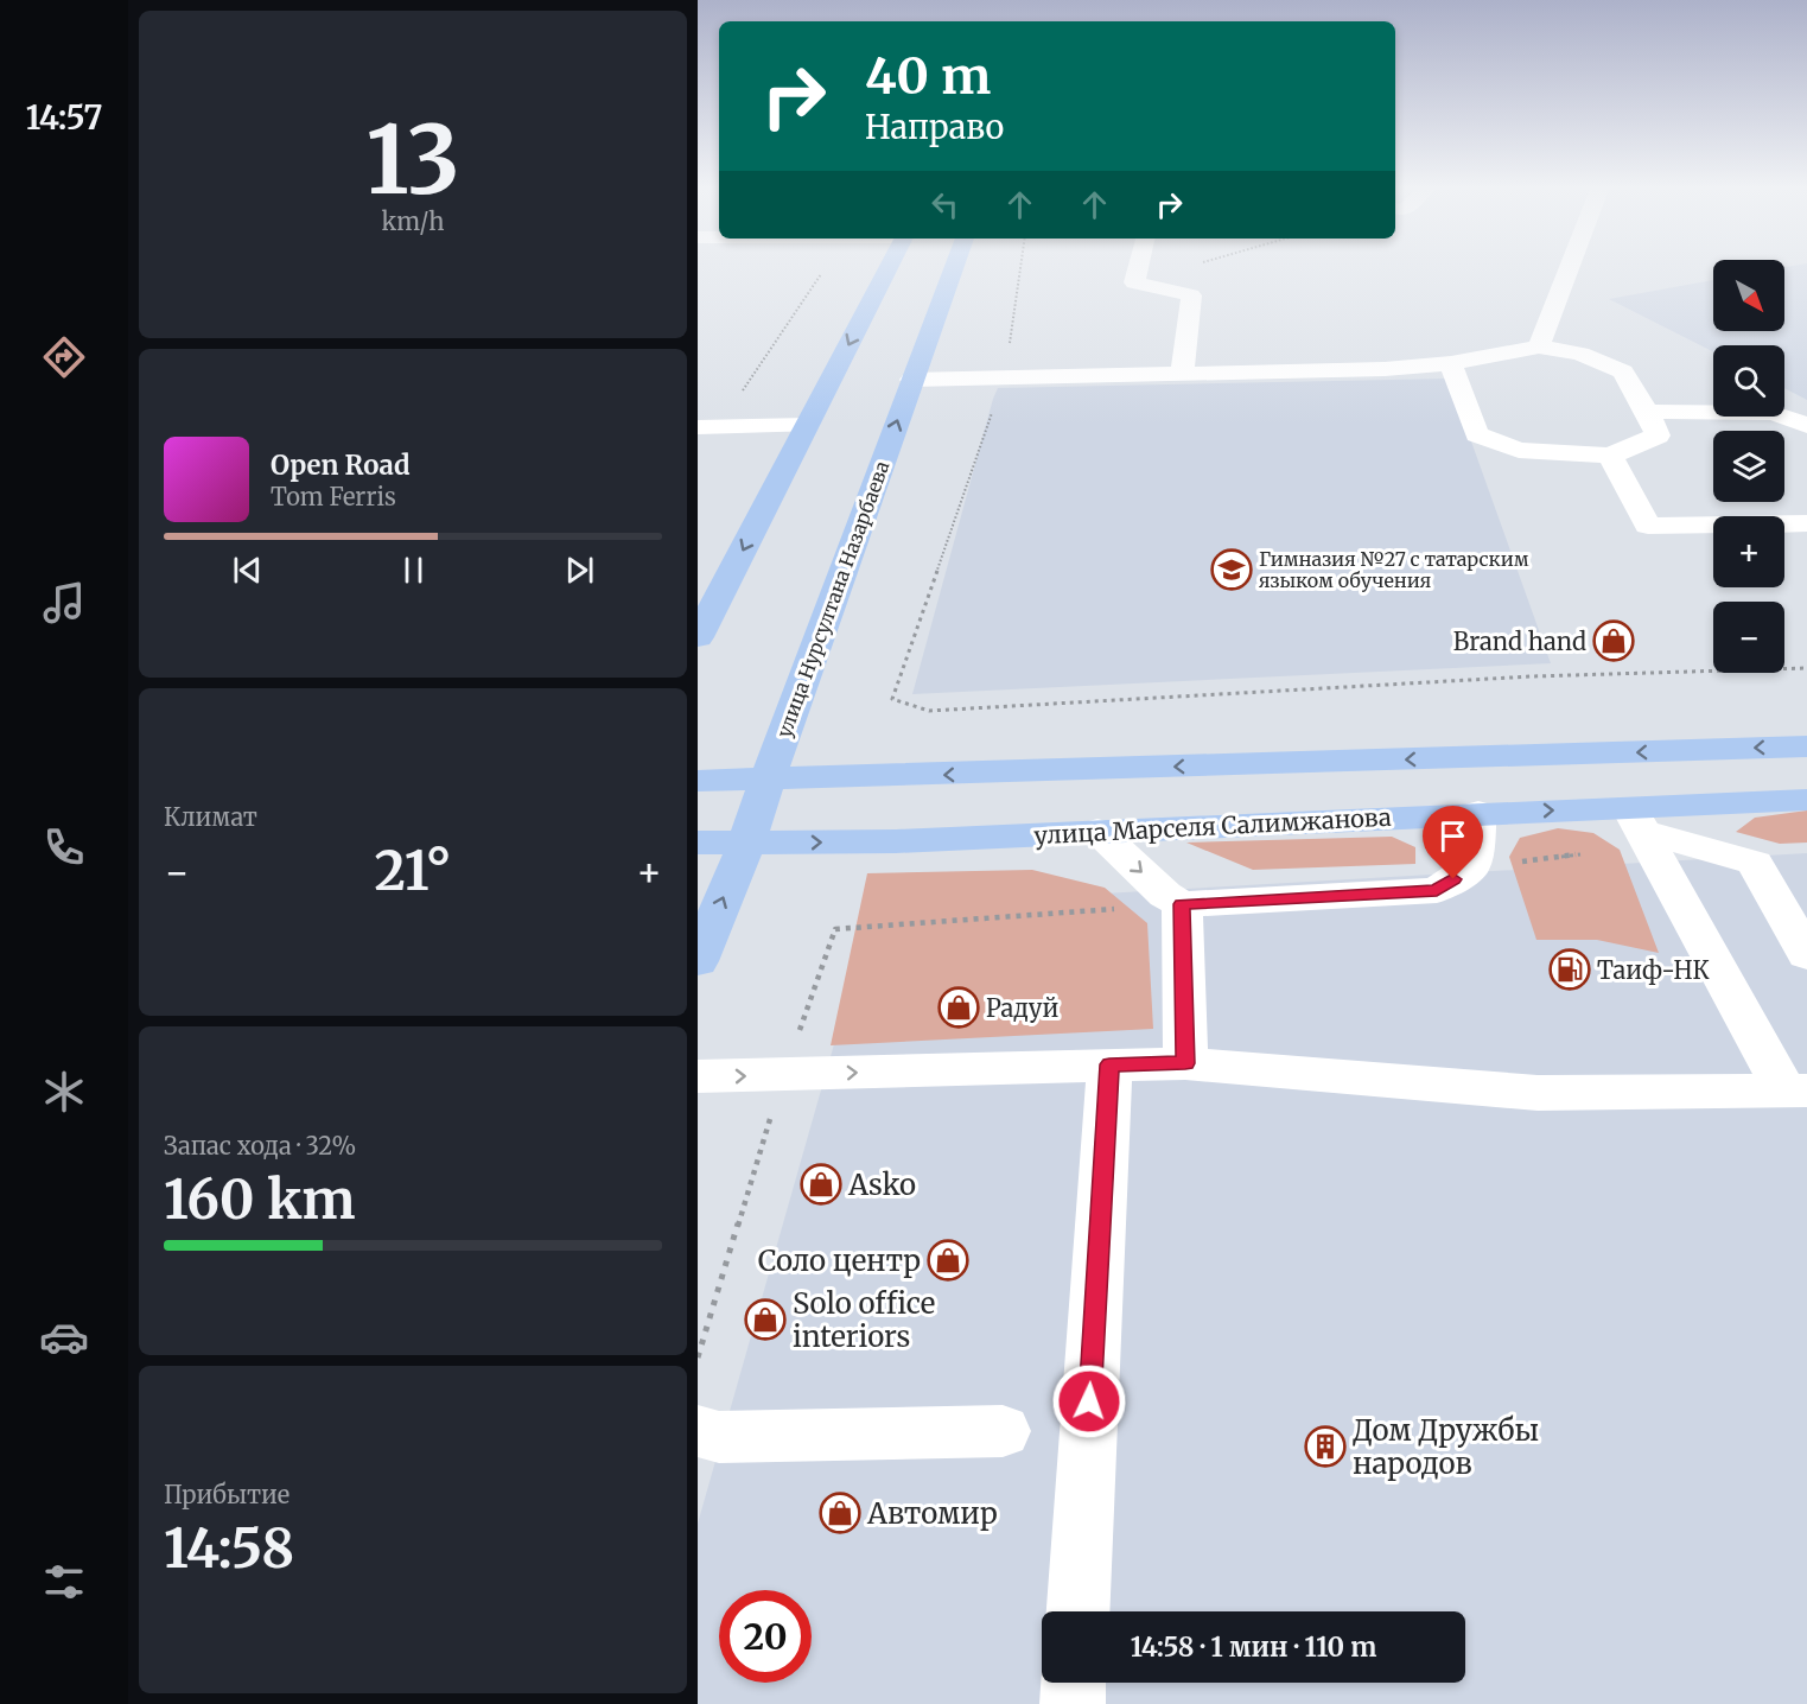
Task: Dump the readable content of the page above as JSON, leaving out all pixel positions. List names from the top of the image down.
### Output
{
  "streets": {
    "main road": ["улица Нурсултана Назарбаева", "улица Марселя Салимжанова"]
  },
  "crossings": [
    ["улица Нурсултана Назарбаева", "улица Марселя Салимжанова"]
  ],
  "places": {
    "school or university": ["Гимназия №27 с татарским языком обучения"],
    "shop": [
      "Brand hand",
      "Радуй",
      "Asko",
      "Соло центр",
      "Solo office interiors",
      "Автомир"
    ],
    "fuel station": ["Таиф-НК"],
    "building": ["Дом Дружбы народов"]
  },
  "north": "bottom right",
  "page": {
    "tabs": "14:57",
    "tile": [
      ["13", "km/h"],
      "Климат",
      ["Запас хода · 32%", "160 km"],
      ["Прибытие", "14:58"]
    ],
    "turn": ["40 m", "Направо"],
    "map_buttons": ["+", "−"],
    "song": ["Open Road", "Tom Ferris"],
    "heat": ["−", "21°", "+"],
    "limit": "20",
    "trip": "14:58 · 1 мин · 110 m"
  }
}
